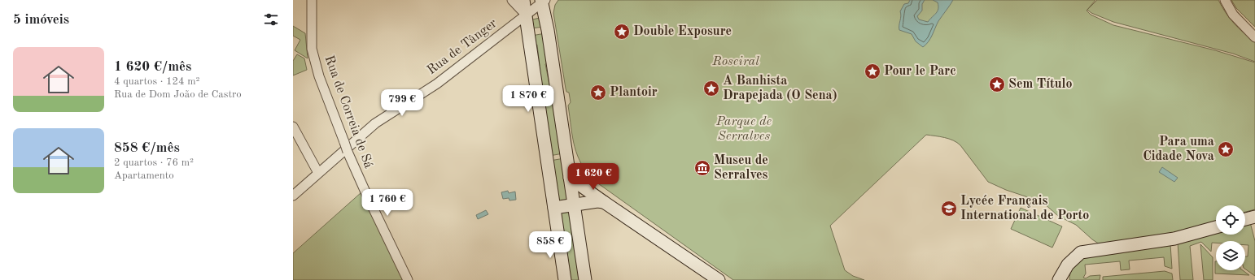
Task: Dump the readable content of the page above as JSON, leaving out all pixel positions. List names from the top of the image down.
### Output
{
  "streets": {
    "street": ["Rua de Tânger", "Rua de Correia de Sá"]
  },
  "crossings": [
    ["Rua de Tânger", "Rua de Correia de Sá"]
  ],
  "parks": ["Roseiral", "Parque de Serralves"],
  "places": {
    "place": [
      "Double Exposure",
      "Pour le Parc",
      "Sem Título",
      "A Banhista Drapejada (O Sena)",
      "Plantoir",
      "Para uma Cidade Nova"
    ],
    "museum": ["Museu de Serralves"],
    "school or university": ["Lycée Français International de Porto"]
  },
  "page": {
    "heading": "5 imóveis",
    "list": [
      {
        "name": "1 620 €/mês",
        "note": "4 quartos · 124 m² · Rua de Dom João de Castro"
      },
      {
        "name": "858 €/mês",
        "note": "2 quartos · 76 m² · Apartamento"
      }
    ],
    "price": [
      "1 870 €",
      "799 €",
      "1 620 €",
      "1 760 €",
      "858 €"
    ]
  }
}
